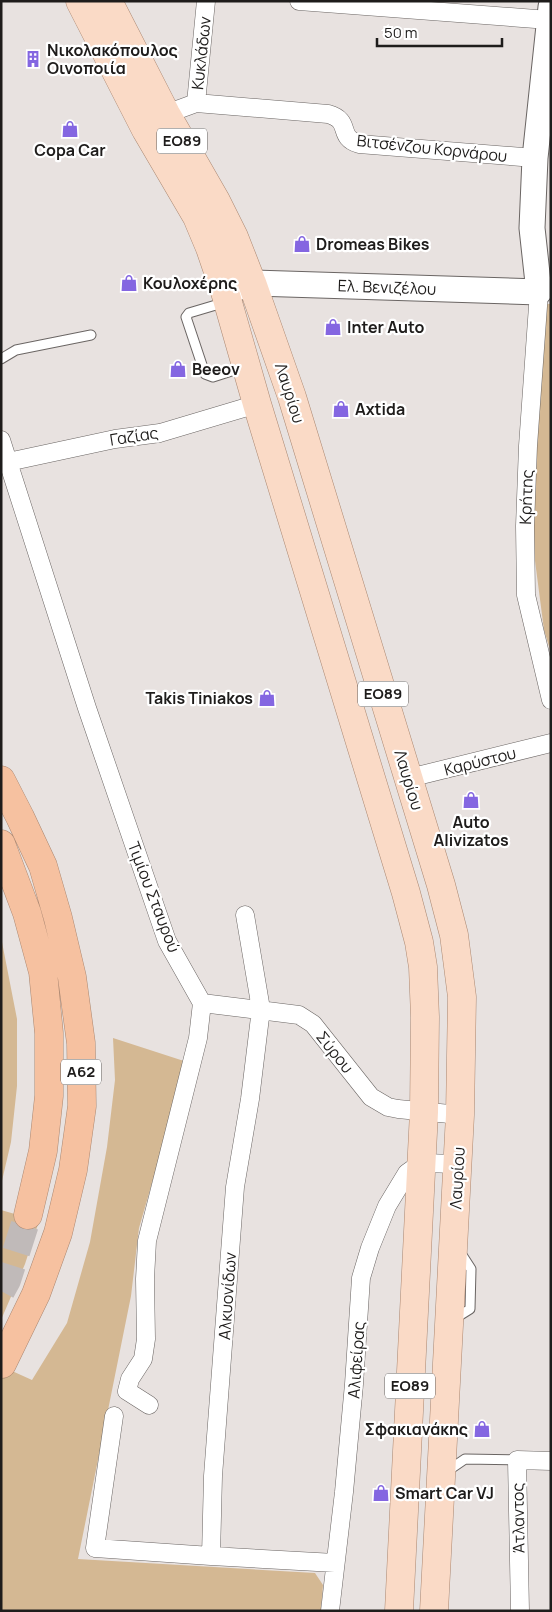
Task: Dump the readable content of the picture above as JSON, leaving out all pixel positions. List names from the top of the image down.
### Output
{
  "streets": {
    "highway": ["Α62"],
    "main road": ["ΕΟ89", "Λαυρίου"],
    "street": [
      "Κυκλάδων",
      "Βιτσένζου Κορνάρου",
      "Ελ. Βενιζέλου",
      "Γαζίας",
      "Κρήτης",
      "Καρύστου",
      "Τιμίου Σταυρού",
      "Σύρου",
      "Αλκυονίδων",
      "Αλιφείρας",
      "Άτλαντος"
    ]
  },
  "crossings": [
    ["Κυκλάδων", "Βιτσένζου Κορνάρου"],
    ["Κυκλάδων", "Λαυρίου"],
    ["Ελ. Βενιζέλου", "Λαυρίου"],
    ["Ελ. Βενιζέλου", "Κρήτης"],
    ["Λαυρίου", "Γαζίας"],
    ["Λαυρίου", "Καρύστου"],
    ["Λαυρίου", "Σύρου"],
    ["Λαυρίου", "Αλιφείρας"],
    ["Γαζίας", "Τιμίου Σταυρού"],
    ["Τιμίου Σταυρού", "Σύρου"],
    ["Σύρου", "Αλκυονίδων"]
  ],
  "places": {
    "building": ["Νικολακόπουλος Οινοποιία"],
    "shop": [
      "Copa Car",
      "Dromeas Bikes",
      "Κουλοχέρης",
      "Inter Auto",
      "Beeov",
      "Axtida",
      "Takis Tiniakos",
      "Auto Alivizatos",
      "Σφακιανάκης",
      "Smart Car VJ"
    ]
  },
  "scale_bar": "50 m"
}
